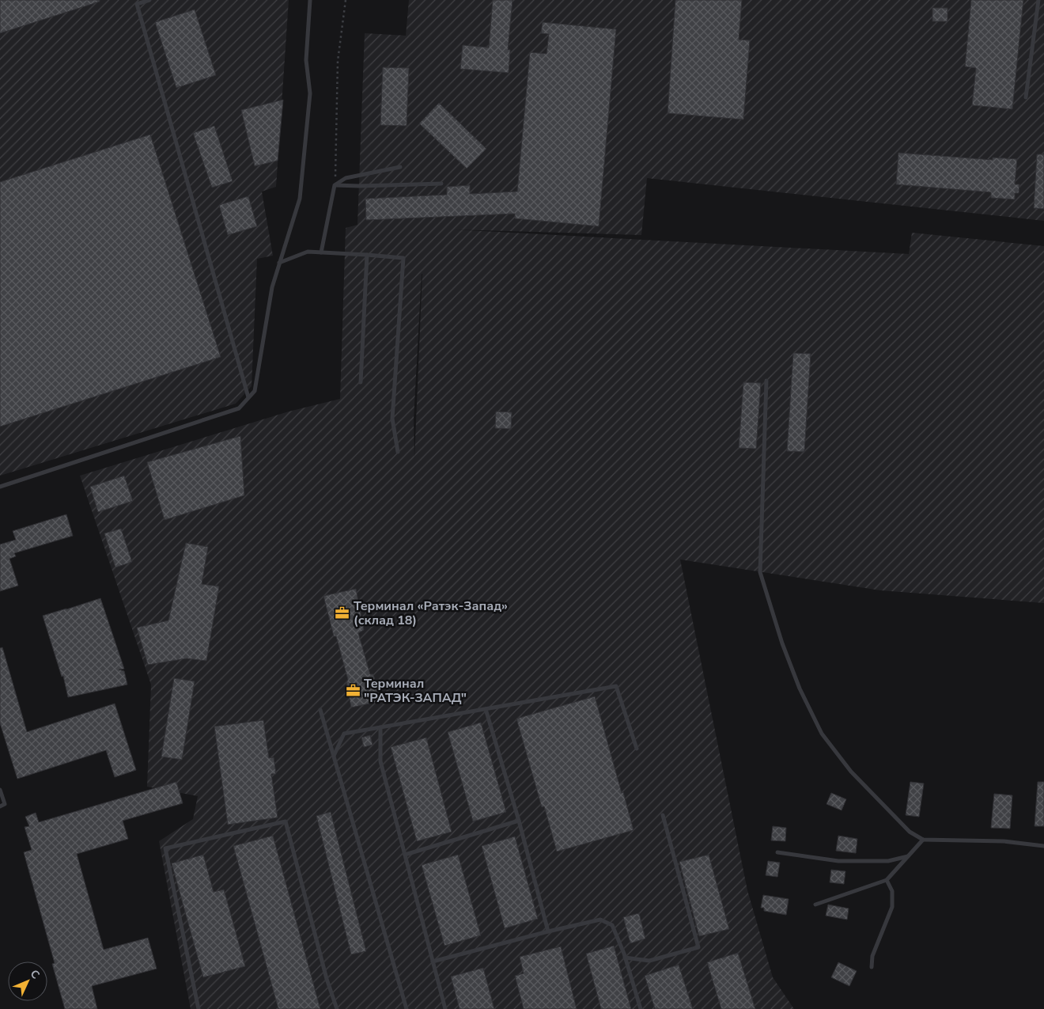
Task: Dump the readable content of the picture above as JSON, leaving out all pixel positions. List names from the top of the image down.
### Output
{
  "places": {
    "office": ["Терминал «Ратэк-Запад» (склад 18)", "Терминал \"РАТЭК-ЗАПАД\""]
  },
  "north": "top right"
}
